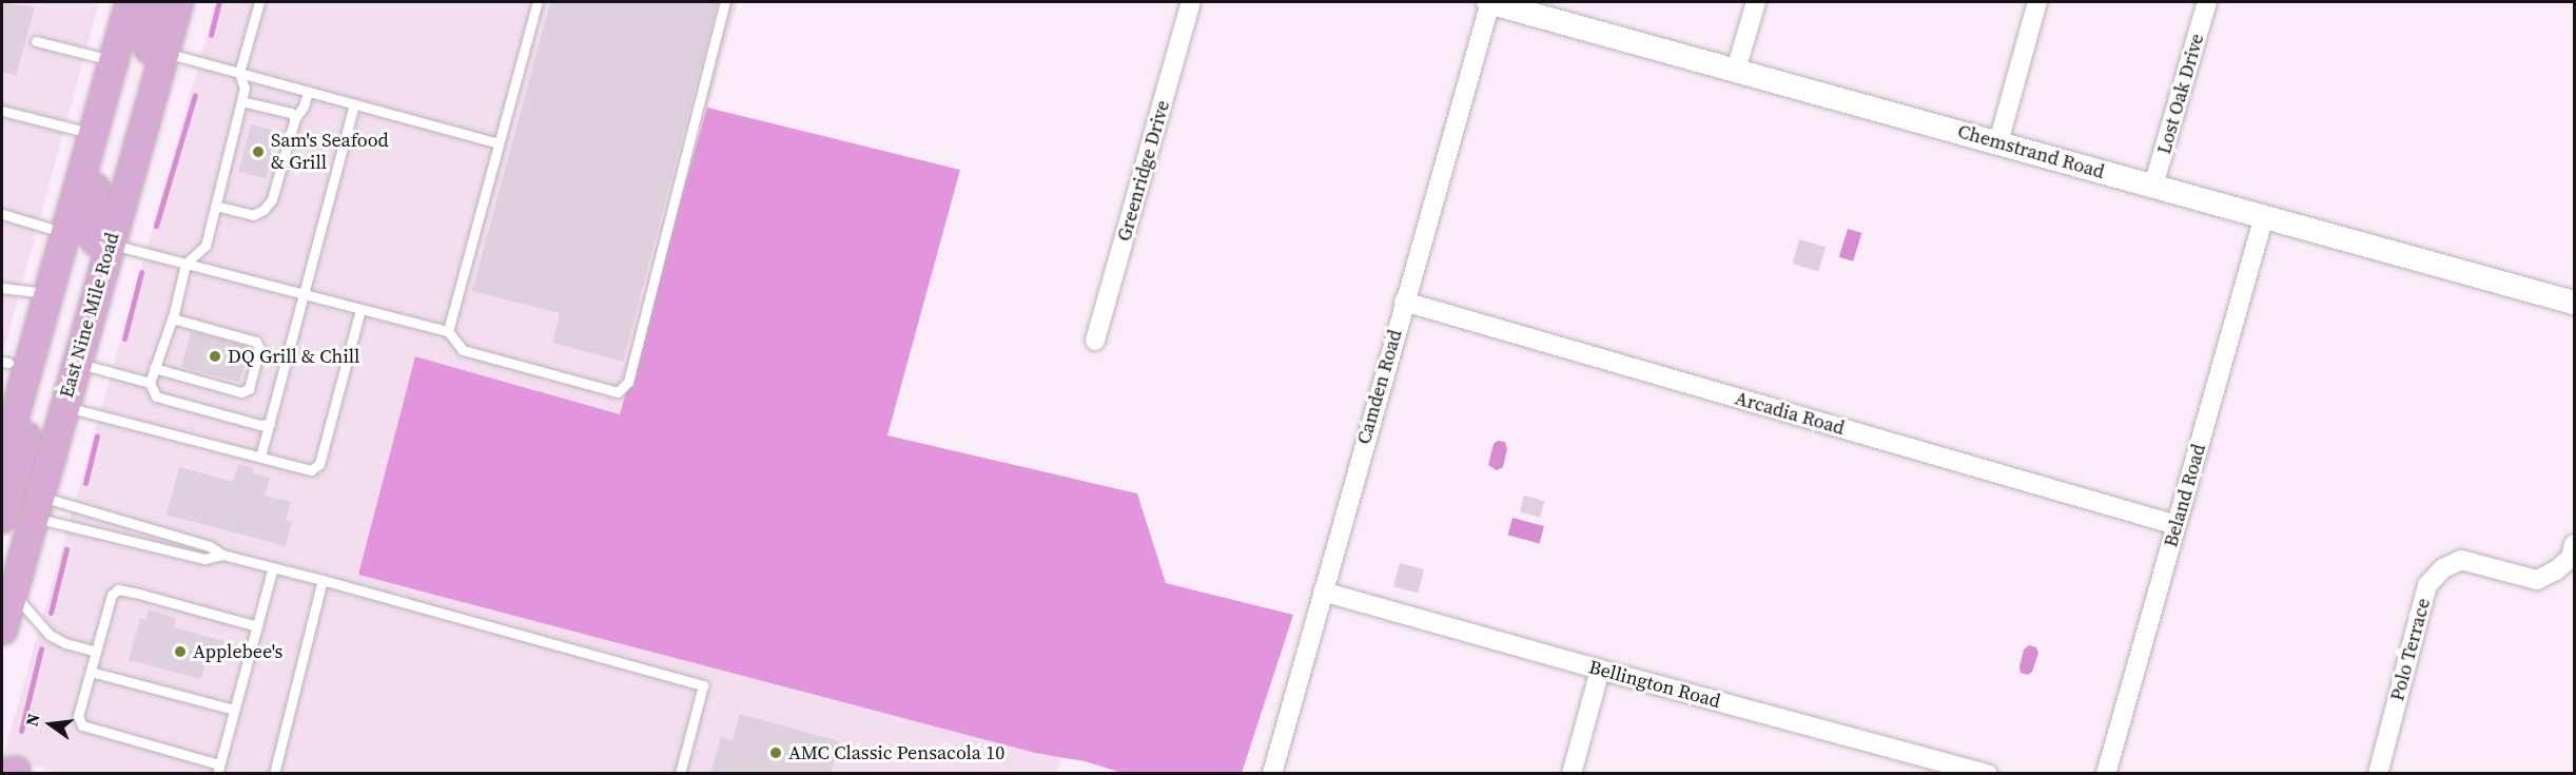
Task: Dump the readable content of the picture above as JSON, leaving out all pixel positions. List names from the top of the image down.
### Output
{
  "streets": {
    "main road": ["East Nine Mile Road"],
    "street": [
      "Lost Oak Drive",
      "Chemstrand Road",
      "Greenridge Drive",
      "Camden Road",
      "Arcadia Road",
      "Beland Road",
      "Polo Terrace",
      "Bellington Road"
    ]
  },
  "crossings": [
    ["Lost Oak Drive", "Chemstrand Road"],
    ["Chemstrand Road", "Camden Road"],
    ["Chemstrand Road", "Beland Road"],
    ["Camden Road", "Arcadia Road"],
    ["Camden Road", "Bellington Road"],
    ["Arcadia Road", "Beland Road"]
  ],
  "places": [
    "Sam's Seafood & Grill",
    "DQ Grill & Chill",
    "Applebee's",
    "AMC Classic Pensacola 10"
  ],
  "north": "left"
}
